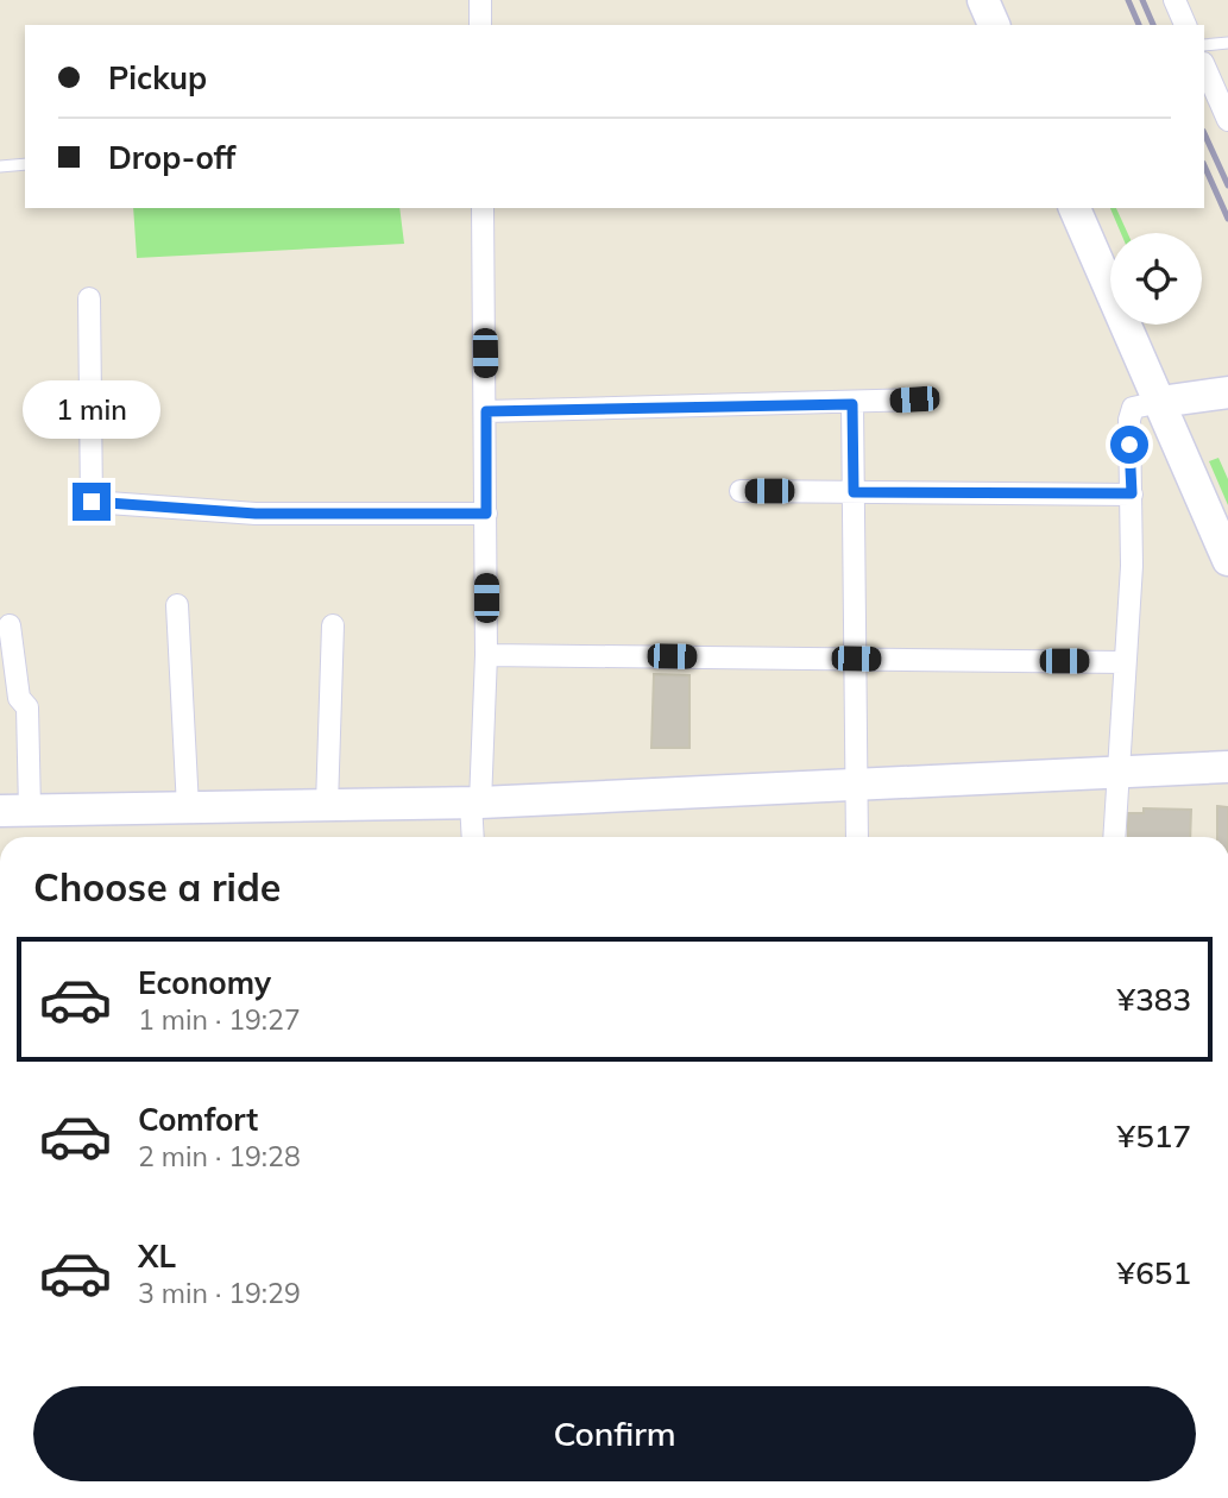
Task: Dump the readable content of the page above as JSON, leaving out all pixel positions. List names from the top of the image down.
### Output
{
  "page": {
    "banner": ["Pickup", "Drop-off"],
    "bubble": "1 min",
    "heading": "Choose a ride",
    "list": [
      {
        "name": "Economy",
        "note": "1 min · 19:27",
        "value": "¥383"
      },
      {
        "name": "Comfort",
        "note": "2 min · 19:28",
        "value": "¥517"
      },
      {
        "name": "XL",
        "note": "3 min · 19:29",
        "value": "¥651"
      }
    ],
    "buttons": "Confirm"
  }
}
